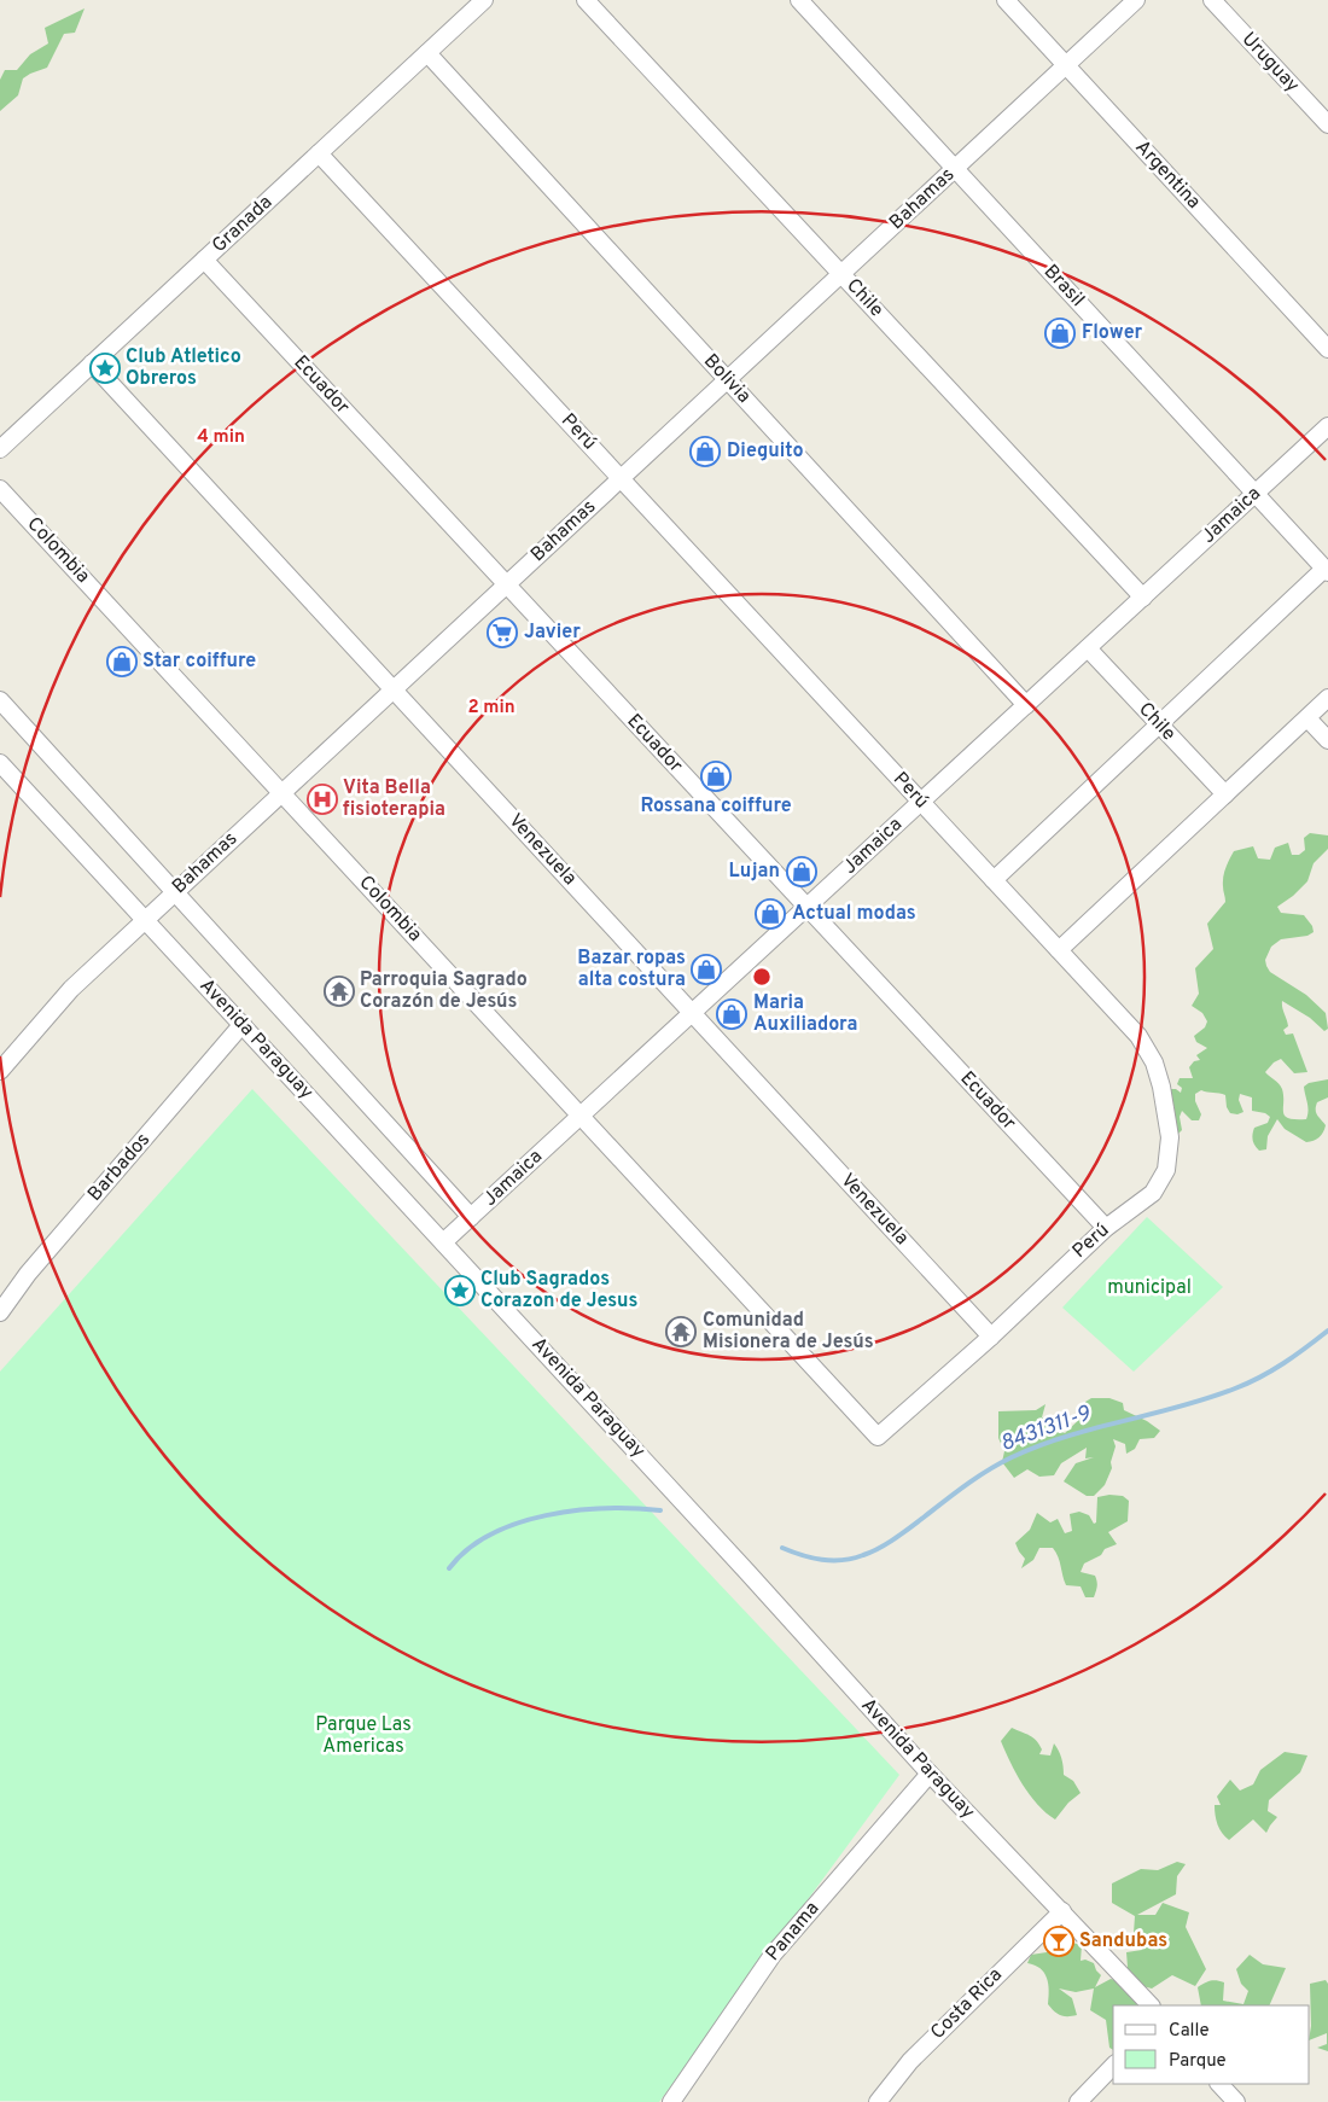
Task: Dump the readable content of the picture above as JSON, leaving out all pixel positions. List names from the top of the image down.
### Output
{
  "streets": {
    "street": [
      "Uruguay",
      "Argentina",
      "Bahamas",
      "Granada",
      "Brasil",
      "Chile",
      "Bolivia",
      "Ecuador",
      "Perú",
      "Jamaica",
      "Colombia",
      "Venezuela",
      "Avenida Paraguay",
      "Barbados",
      "Panama",
      "Costa Rica"
    ]
  },
  "crossings": [
    ["Argentina", "Bahamas"],
    ["Bahamas", "Brasil"],
    ["Bahamas", "Chile"],
    ["Bahamas", "Bolivia"],
    ["Bahamas", "Ecuador"],
    ["Bahamas", "Perú"],
    ["Bahamas", "Colombia"],
    ["Bahamas", "Venezuela"],
    ["Bahamas", "Avenida Paraguay"],
    ["Granada", "Bolivia"],
    ["Granada", "Ecuador"],
    ["Granada", "Perú"],
    ["Granada", "Venezuela"],
    ["Brasil", "Jamaica"],
    ["Chile", "Jamaica"],
    ["Bolivia", "Jamaica"],
    ["Ecuador", "Perú"],
    ["Ecuador", "Jamaica"],
    ["Perú", "Jamaica"],
    ["Perú", "Colombia"],
    ["Perú", "Venezuela"],
    ["Jamaica", "Colombia"],
    ["Jamaica", "Venezuela"],
    ["Jamaica", "Avenida Paraguay"],
    ["Avenida Paraguay", "Barbados"],
    ["Avenida Paraguay", "Panama"],
    ["Avenida Paraguay", "Costa Rica"]
  ],
  "water": ["8431311-9"],
  "parks": ["municipal", "Parque Las Americas"],
  "places": {
    "shop": [
      "Flower",
      "Dieguito",
      "Star coiffure",
      "Rossana coiffure",
      "Lujan",
      "Actual modas",
      "Bazar ropas alta costura",
      "Maria Auxiliadora"
    ],
    "place": ["Club Atletico Obreros", "Club Sagrados Corazon de Jesus"],
    "supermarket": ["Javier"],
    "hospital": ["Vita Bella fisioterapia"],
    "temple": ["Parroquia Sagrado Corazón de Jesús", "Comunidad Misionera de Jesús"],
    "bar": ["Sandubas"]
  },
  "legend": ["Calle", "Parque"],
  "rings": ["4 min", "2 min"]
}
